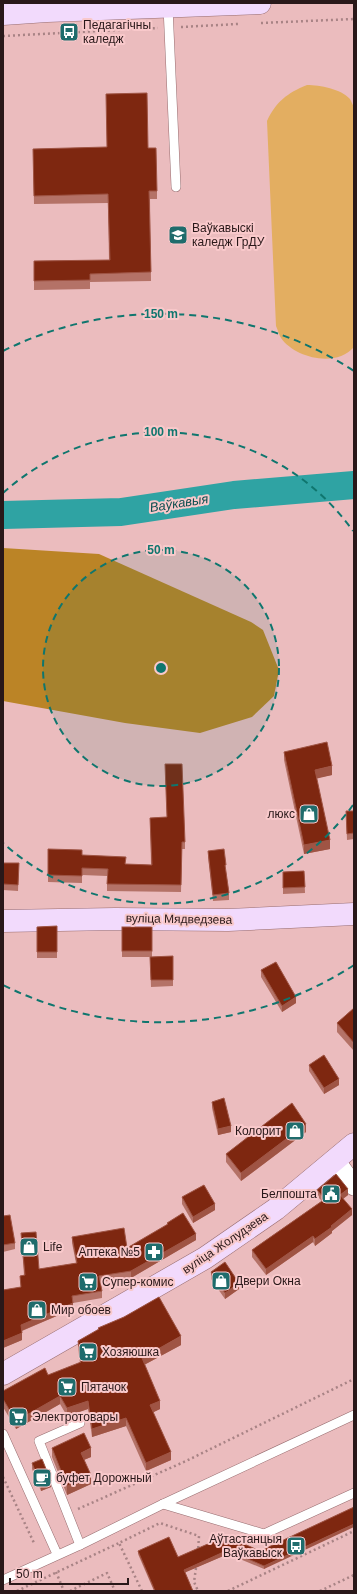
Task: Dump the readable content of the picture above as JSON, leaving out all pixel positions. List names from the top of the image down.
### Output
{
  "streets": {
    "street": ["вуліца Мядведзева", "вуліца Жолудзева"]
  },
  "water": ["Ваўкавыя"],
  "places": {
    "bus stop": ["Педагагічны каледж", "Аўтастанцыя Ваўкавыск"],
    "school or university": ["Ваўкавыскі каледж ГрДУ"],
    "shop": [
      "люкс",
      "Колорит",
      "Life",
      "Двери Окна",
      "Мир обоев"
    ],
    "public building": ["Белпошта"],
    "pharmacy": ["Аптека №5"],
    "supermarket": [
      "Супер-комис",
      "Хозяюшка",
      "Пятачок",
      "Электротовары"
    ],
    "cafe": ["буфет Дорожный"]
  },
  "scale_bar": "50 m",
  "rings": ["150 m", "100 m", "50 m"]
}
